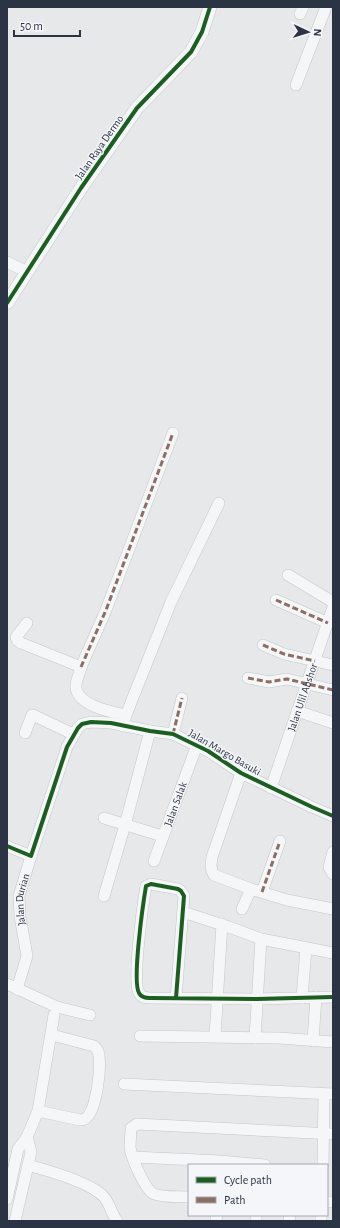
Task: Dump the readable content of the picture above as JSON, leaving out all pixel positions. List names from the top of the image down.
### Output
{
  "streets": {
    "street": [
      "Jalan Raya Dermo",
      "Jalan Ulil Abshor",
      "Jalan Margo Basuki",
      "Jalan Salak",
      "Jalan Durian"
    ]
  },
  "crossings": [
    ["Jalan Ulil Abshor", "Jalan Margo Basuki"],
    ["Jalan Margo Basuki", "Jalan Salak"],
    ["Jalan Margo Basuki", "Jalan Durian"]
  ],
  "legend": ["Cycle path", "Path"],
  "scale_bar": "50 m",
  "north": "right"
}
